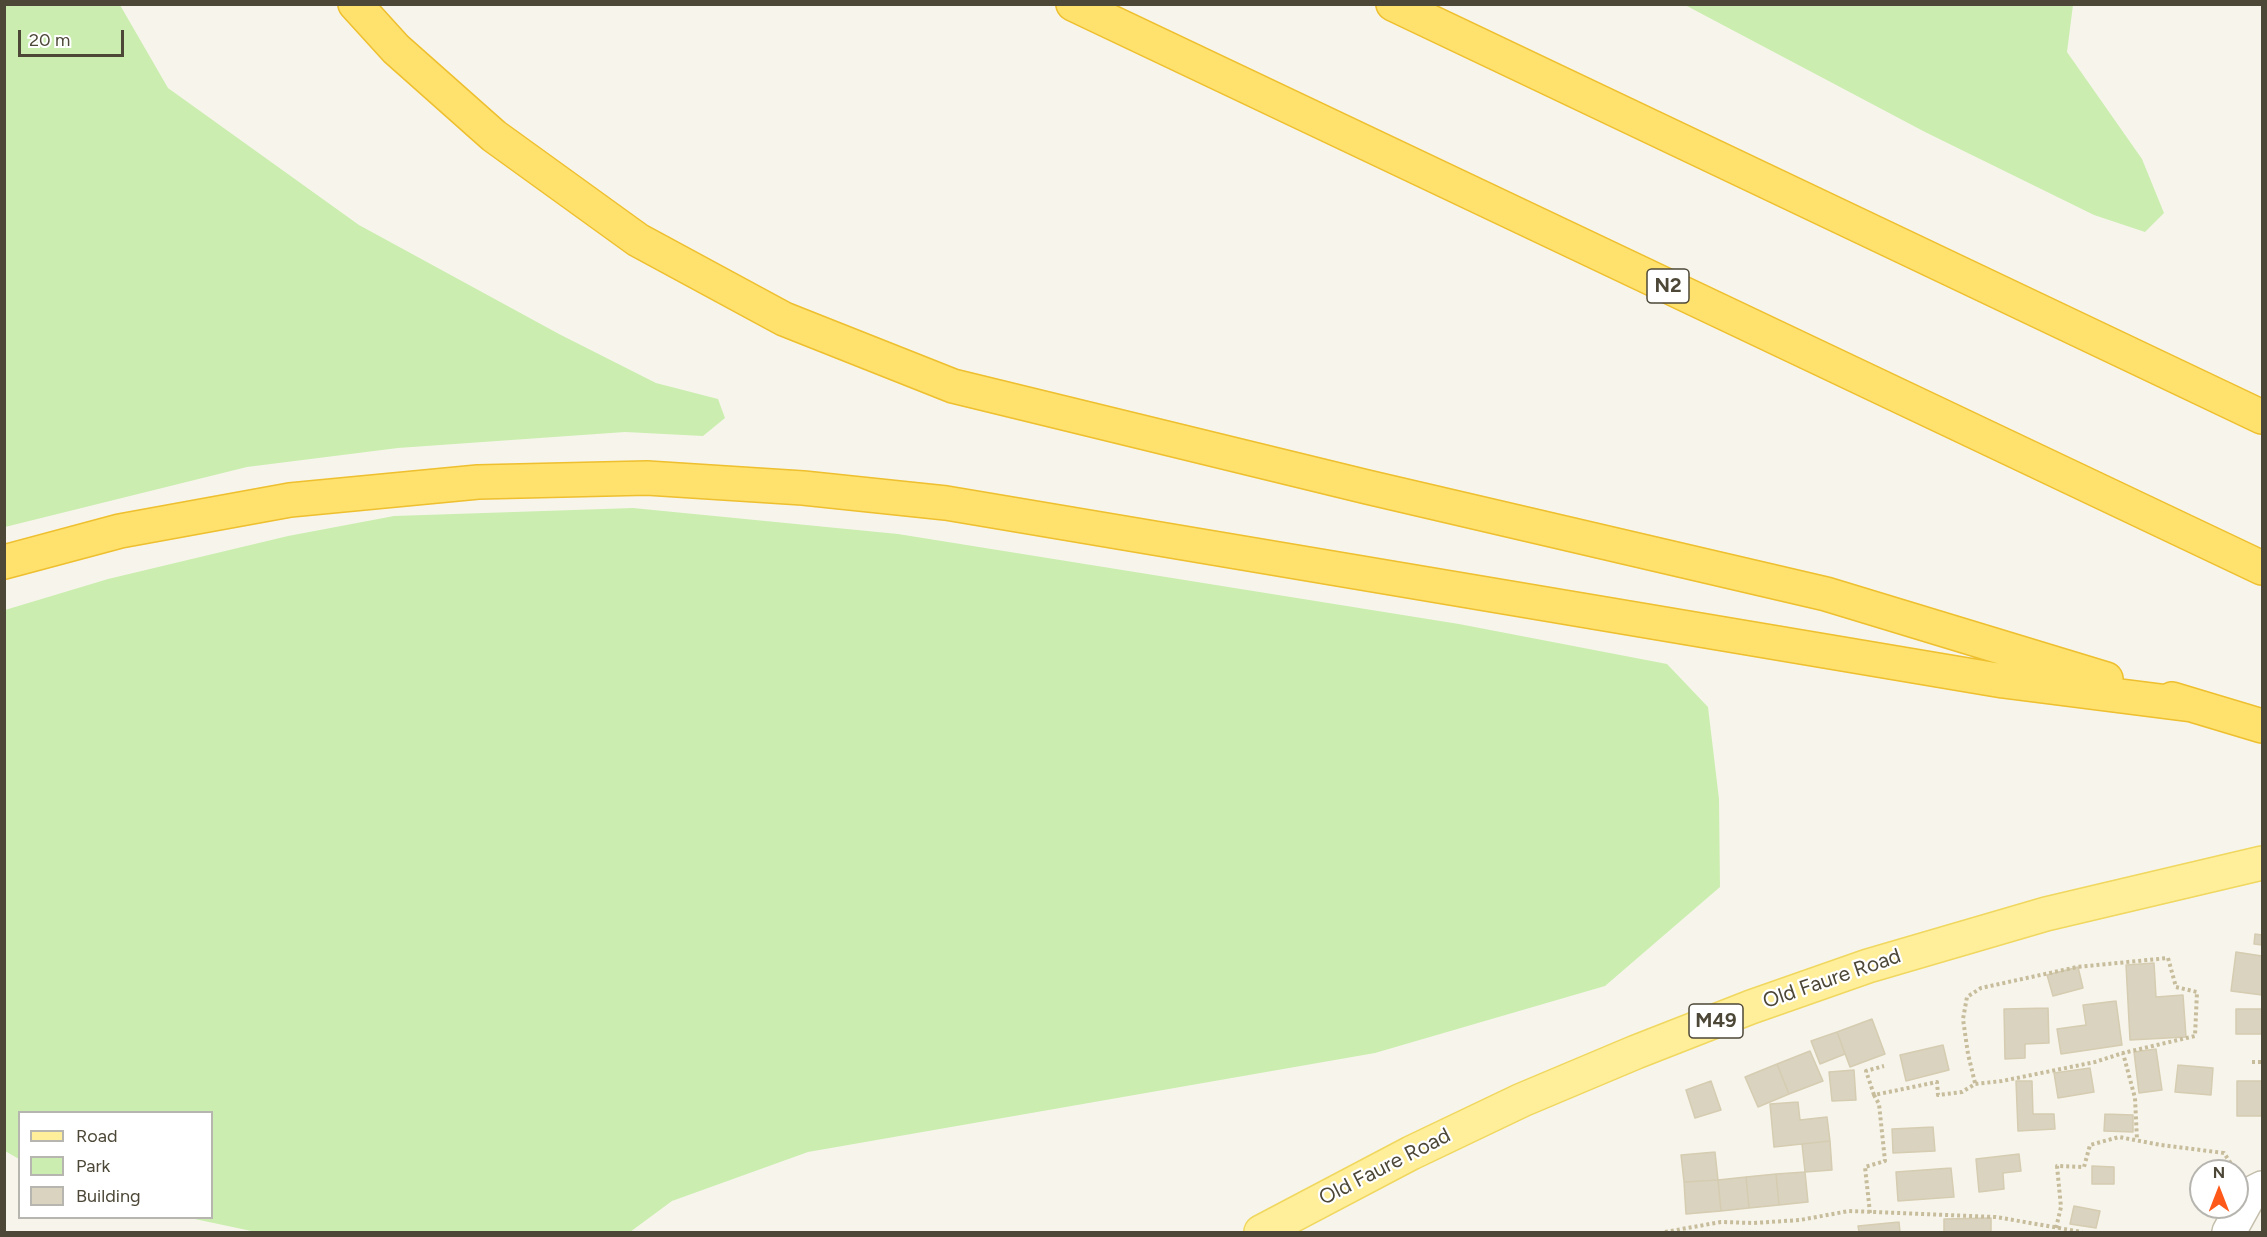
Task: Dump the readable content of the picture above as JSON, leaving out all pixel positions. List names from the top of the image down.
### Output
{
  "streets": {
    "highway": ["N2"],
    "main road": ["Old Faure Road", "M49"]
  },
  "legend": ["Road", "Park", "Building"],
  "scale_bar": "20 m",
  "north": "top"
}
